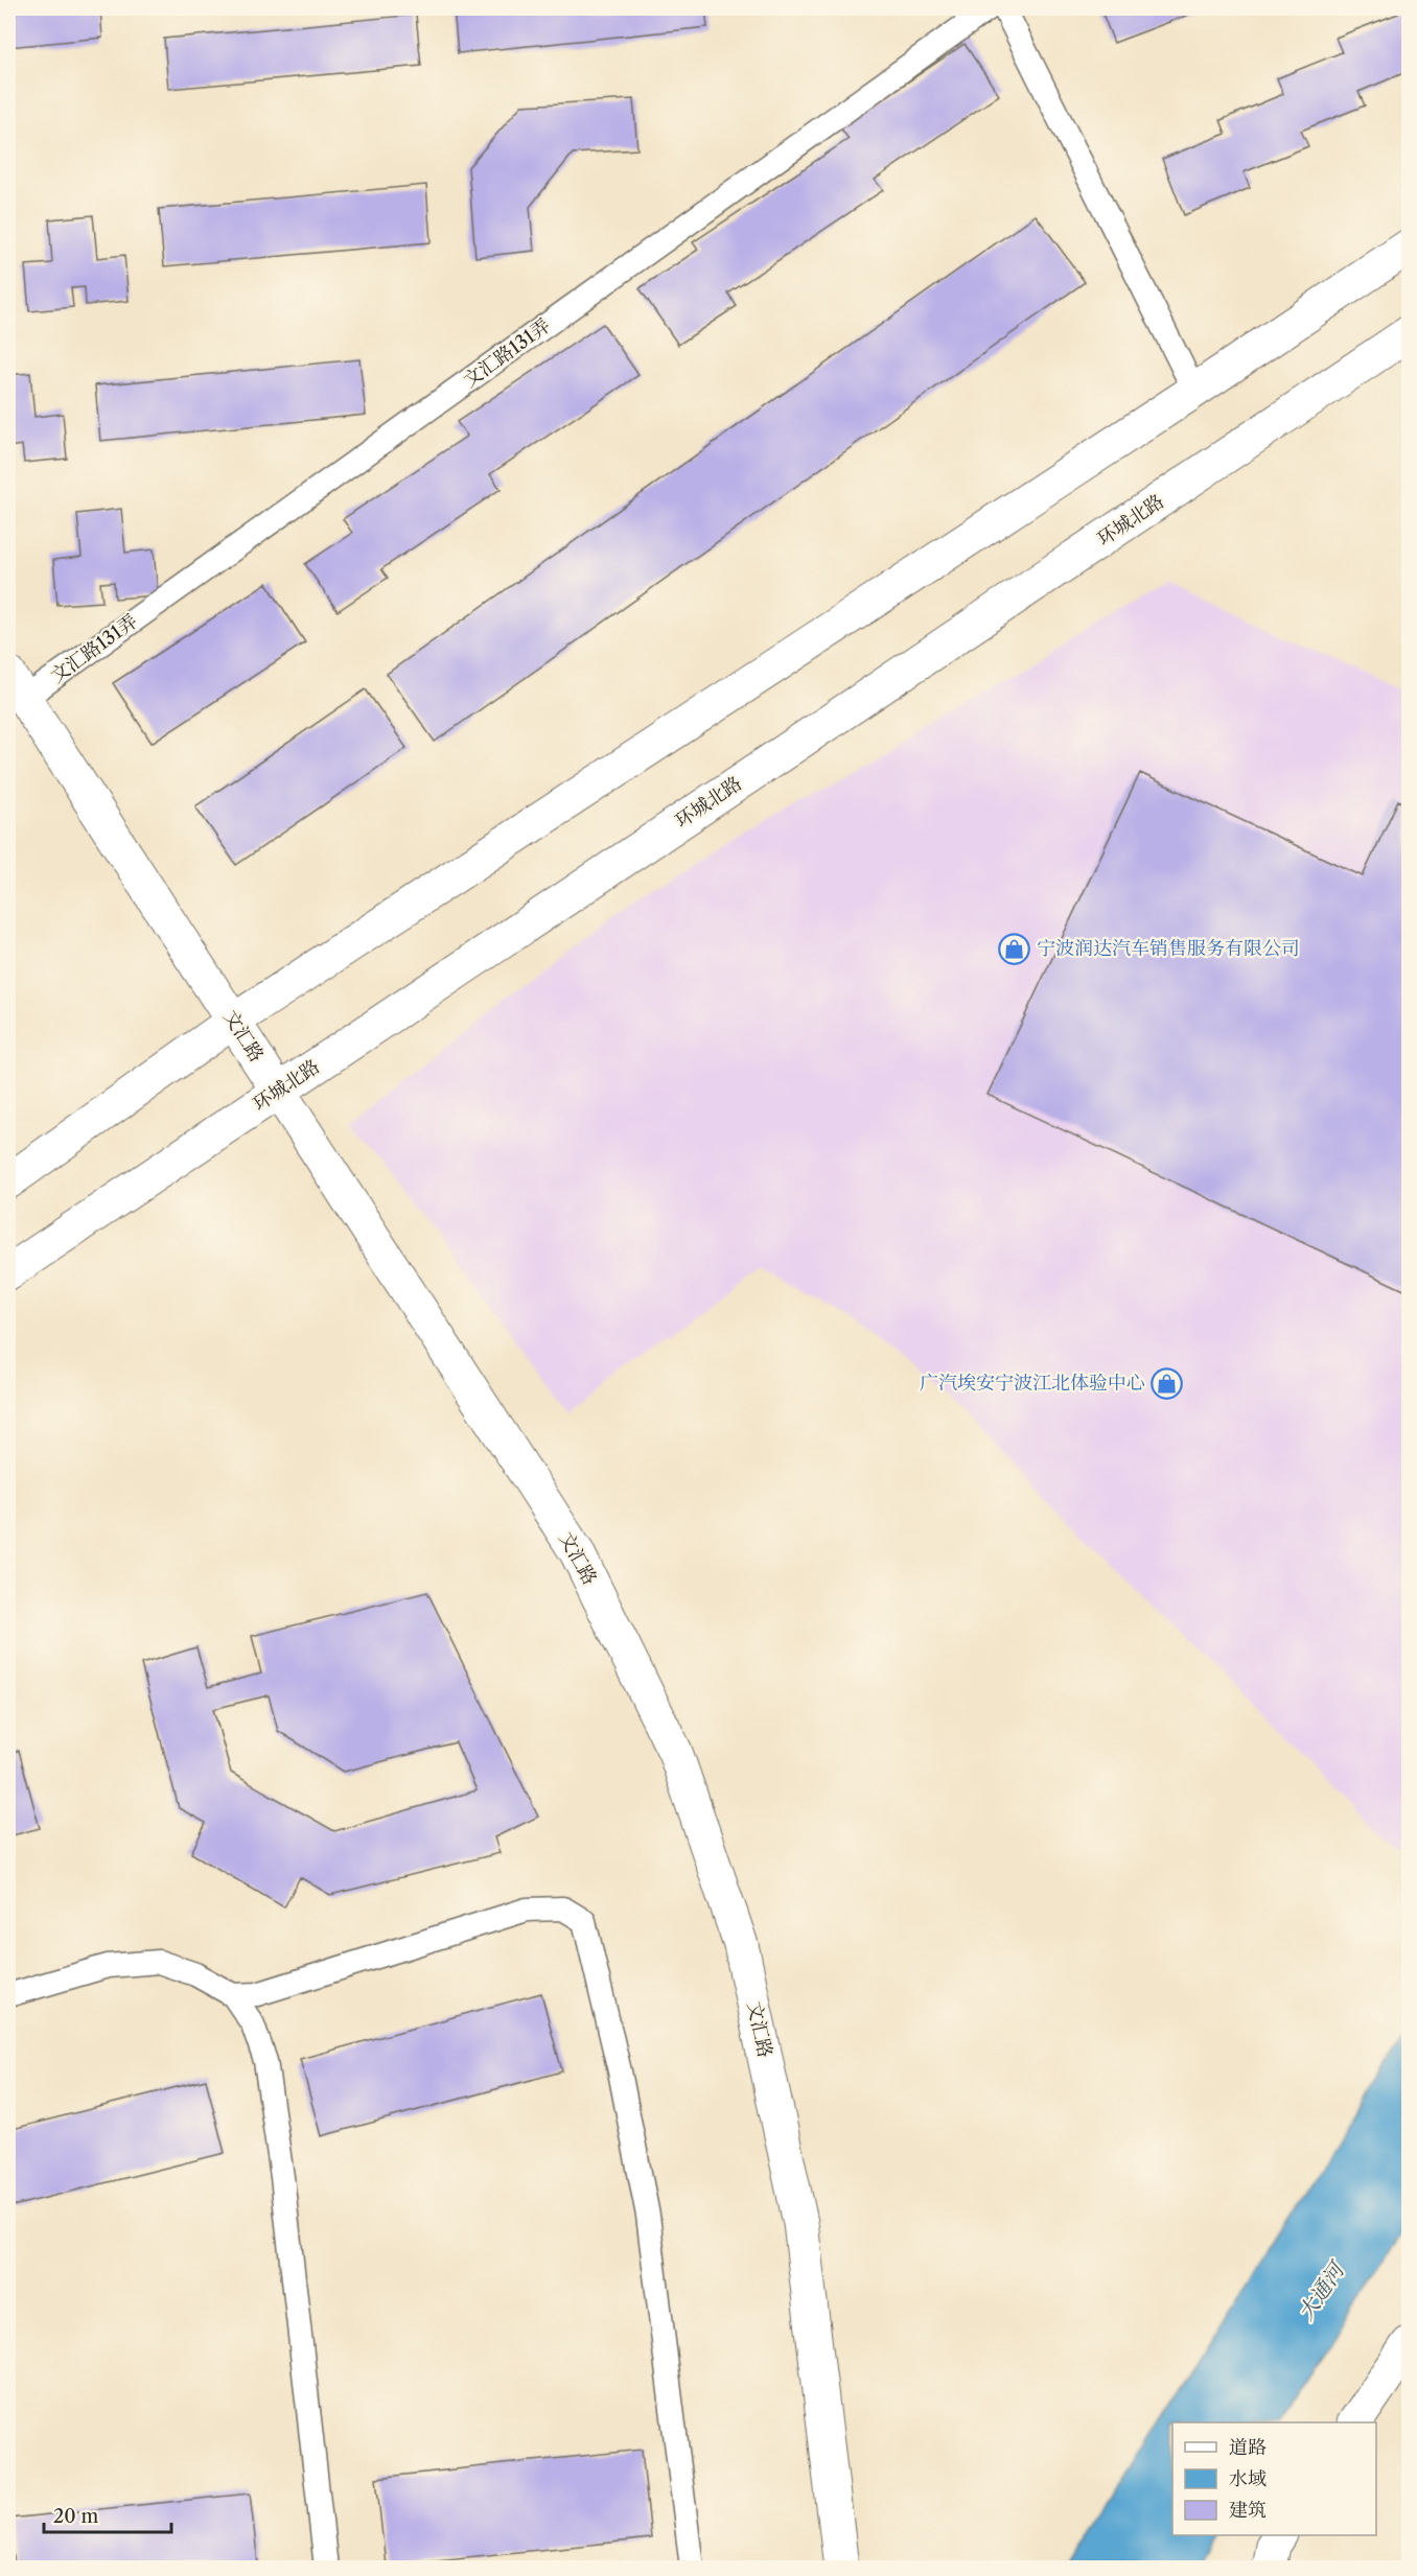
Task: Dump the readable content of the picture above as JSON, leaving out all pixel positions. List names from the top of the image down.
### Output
{
  "streets": {
    "main road": ["环城北路", "文汇路"],
    "lane": ["文汇路131弄"]
  },
  "crossings": [
    ["文汇路131弄", "文汇路"],
    ["环城北路", "文汇路"]
  ],
  "water": ["大通河"],
  "places": {
    "shop": ["宁波润达汽车销售服务有限公司", "广汽埃安宁波江北体验中心"]
  },
  "legend": ["道路", "水域", "建筑"],
  "scale_bar": "20 m"
}
